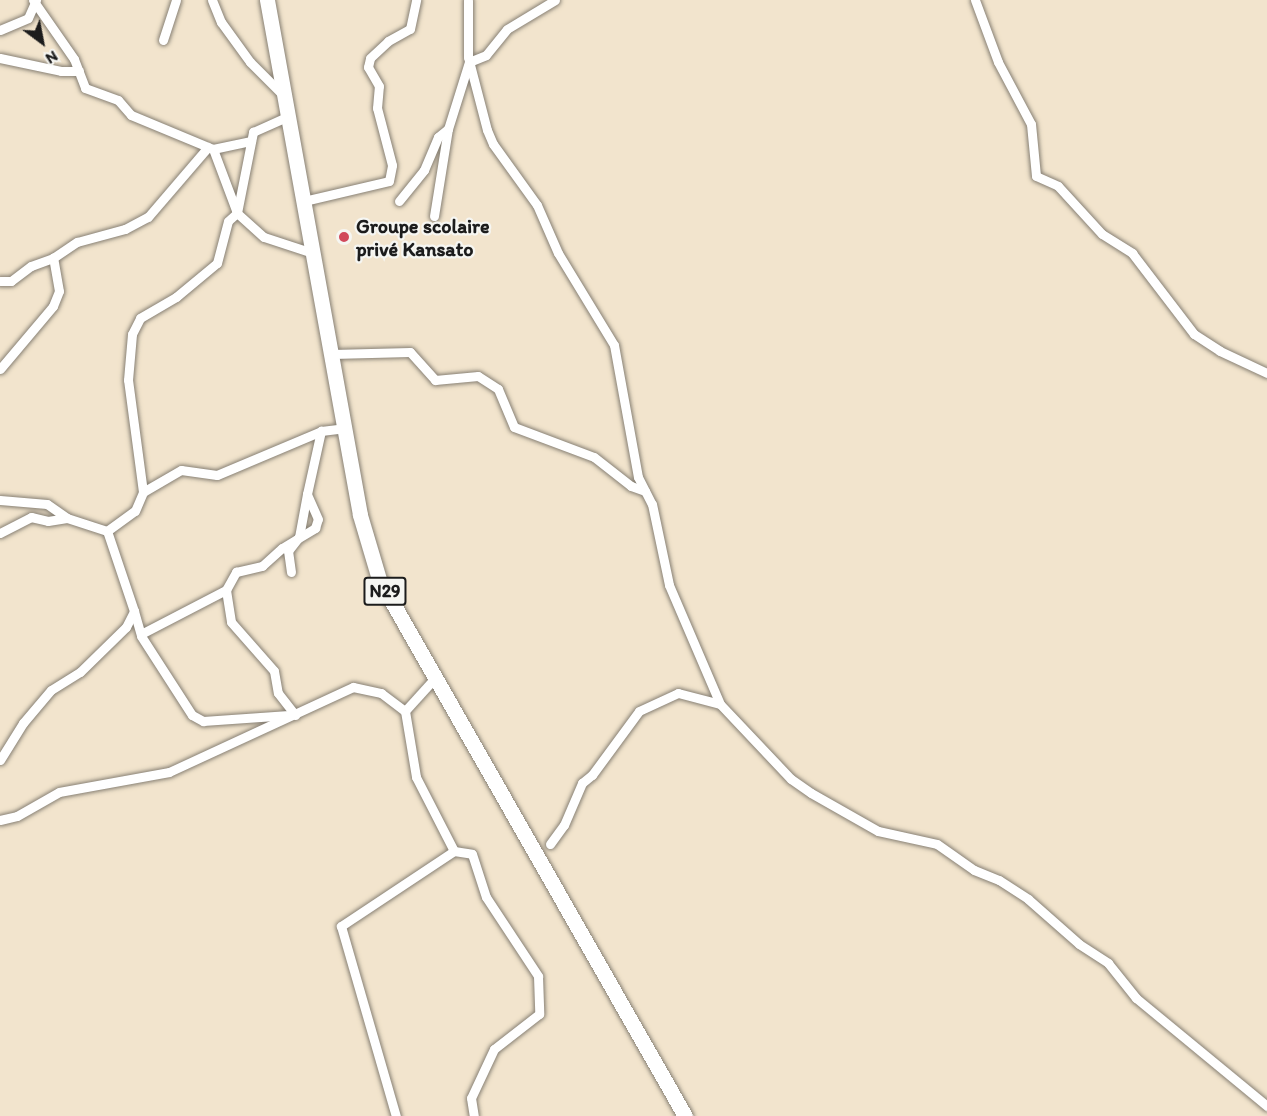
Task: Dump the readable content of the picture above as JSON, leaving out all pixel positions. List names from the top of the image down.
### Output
{
  "streets": {
    "main road": ["N29"]
  },
  "places": ["Groupe scolaire privé Kansato"],
  "north": "bottom right"
}
